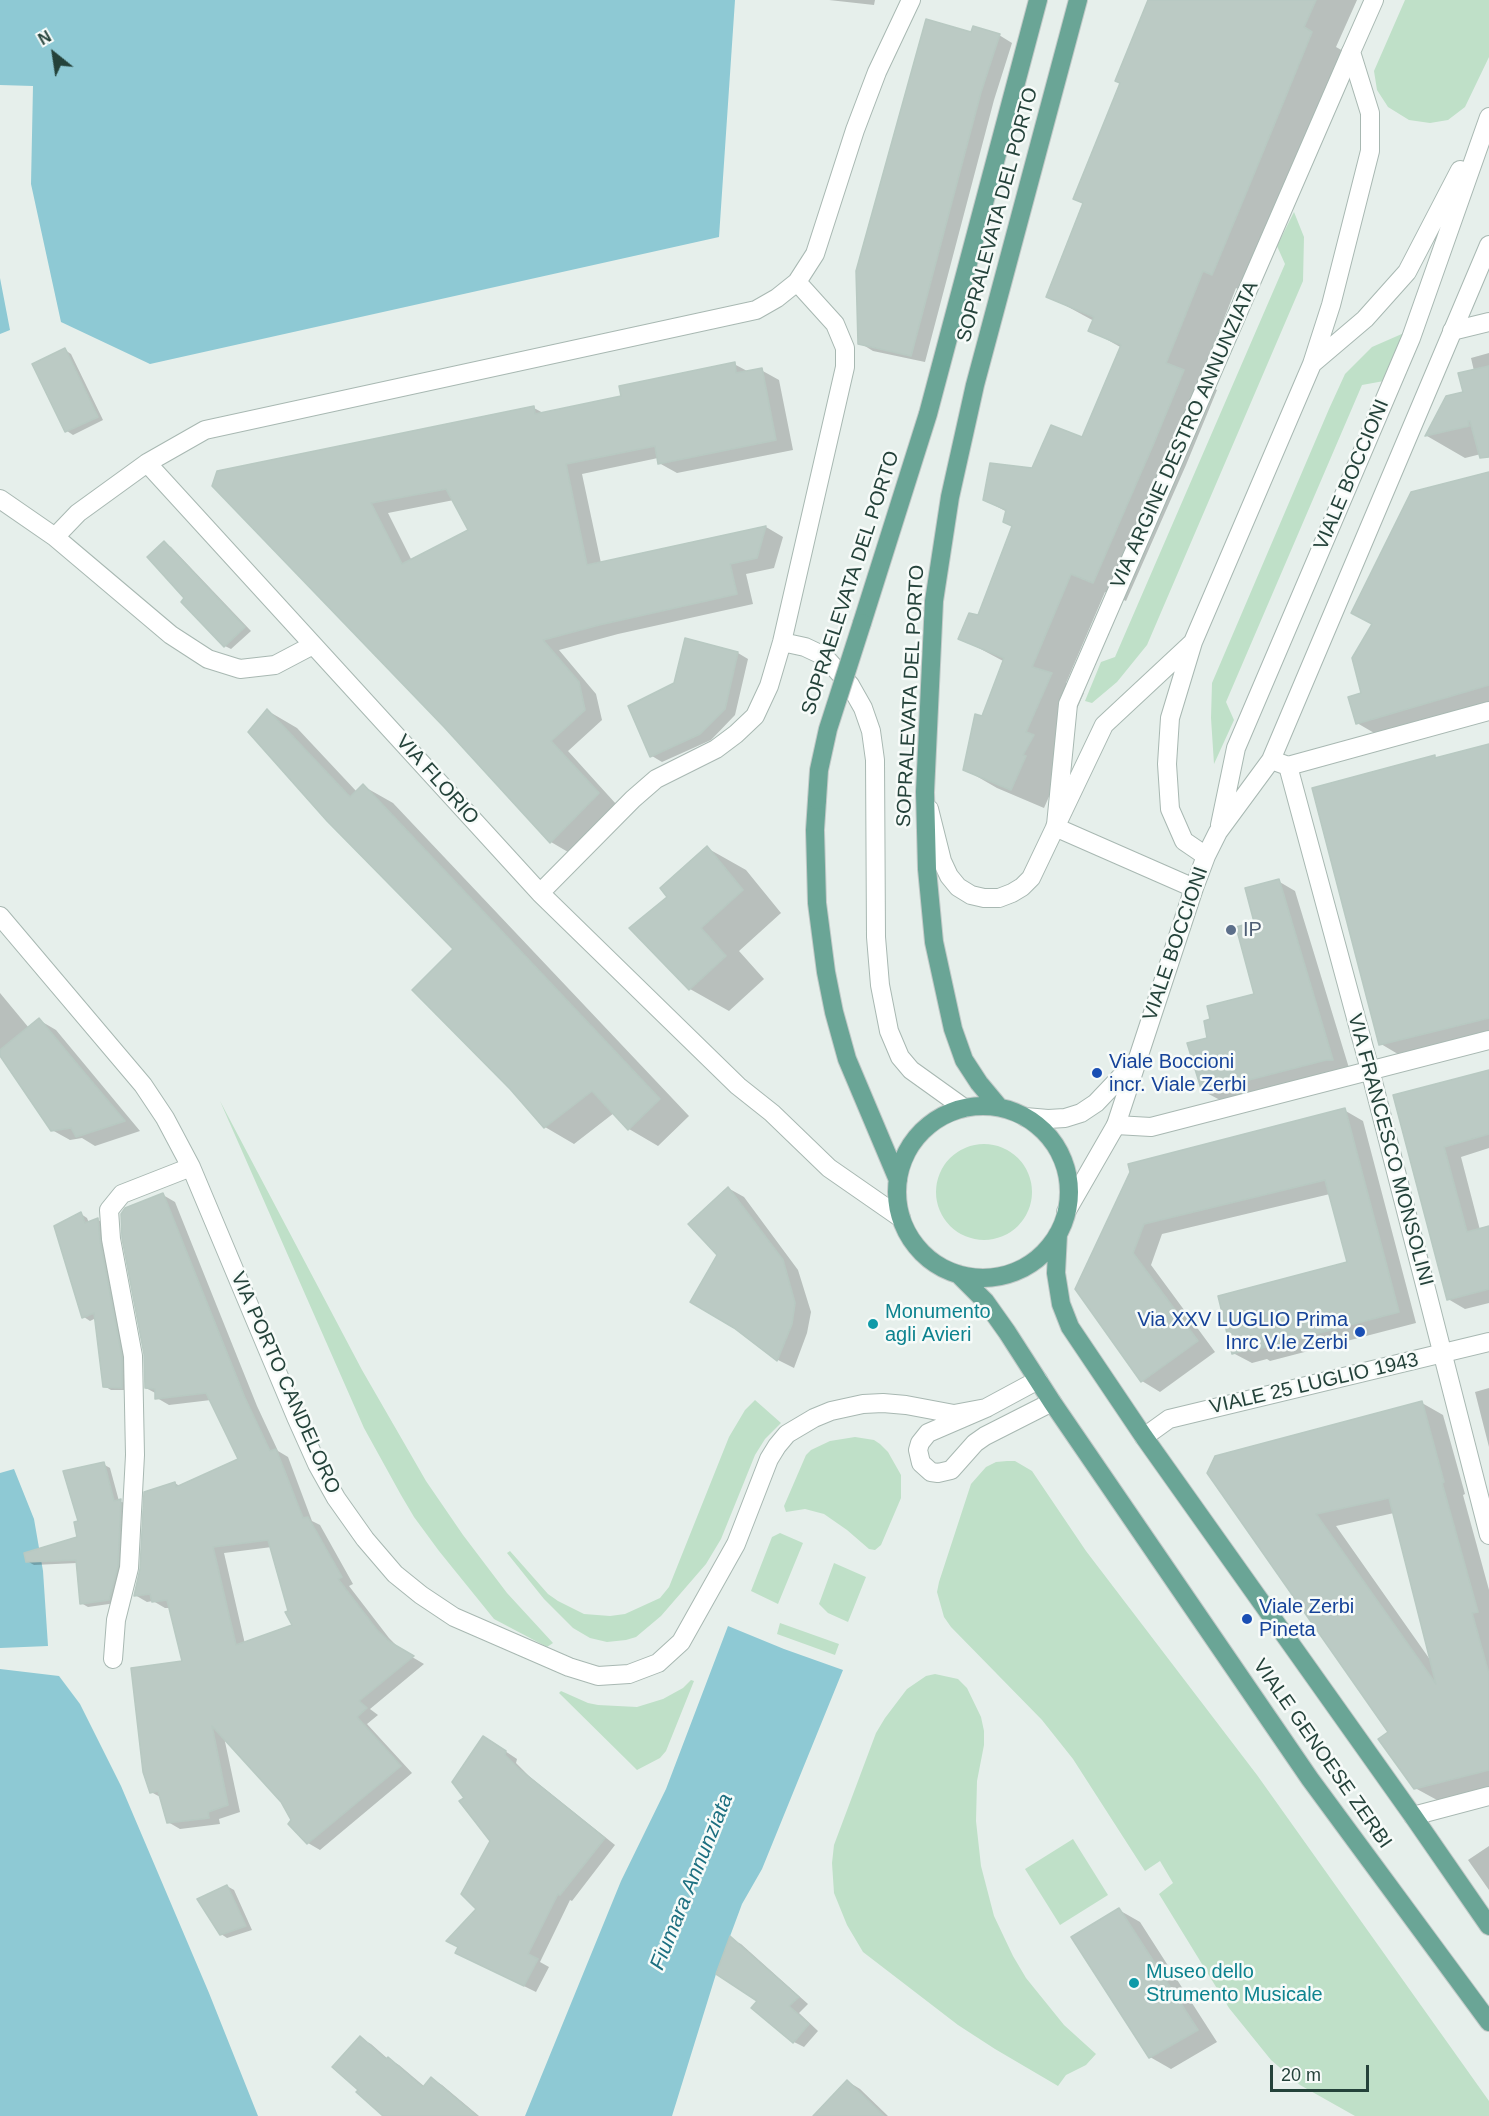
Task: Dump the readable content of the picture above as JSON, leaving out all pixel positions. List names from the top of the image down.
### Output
{
  "streets": {
    "main road": ["SOPRALEVATA DEL PORTO", "SOPRAELEVATA DEL PORTO", "VIALE GENOESE ZERBI"],
    "street": [
      "VIA ARGINE DESTRO ANNUNZIATA",
      "VIALE BOCCIONI",
      "VIA FLORIO",
      "VIA FRANCESCO MONSOLINI",
      "VIA PORTO CANDELORO",
      "VIALE 25 LUGLIO 1943"
    ]
  },
  "crossings": [
    ["SOPRALEVATA DEL PORTO", "VIA ARGINE DESTRO ANNUNZIATA"],
    ["SOPRALEVATA DEL PORTO", "VIALE BOCCIONI"],
    ["SOPRALEVATA DEL PORTO", "SOPRAELEVATA DEL PORTO"],
    ["SOPRALEVATA DEL PORTO", "VIA FLORIO"],
    ["SOPRALEVATA DEL PORTO", "VIALE GENOESE ZERBI"],
    ["VIA ARGINE DESTRO ANNUNZIATA", "VIALE BOCCIONI"],
    ["VIALE BOCCIONI", "SOPRAELEVATA DEL PORTO"],
    ["VIALE BOCCIONI", "VIA FLORIO"],
    ["VIALE BOCCIONI", "VIA FRANCESCO MONSOLINI"],
    ["VIALE BOCCIONI", "VIALE GENOESE ZERBI"],
    ["SOPRAELEVATA DEL PORTO", "VIA FLORIO"],
    ["SOPRAELEVATA DEL PORTO", "VIALE GENOESE ZERBI"],
    ["VIA FLORIO", "VIALE GENOESE ZERBI"],
    ["VIA FRANCESCO MONSOLINI", "VIALE 25 LUGLIO 1943"],
    ["VIALE 25 LUGLIO 1943", "VIALE GENOESE ZERBI"]
  ],
  "water": ["Fiumara Annunziata"],
  "places": [
    "IP",
    "Viale Boccioni incr. Viale Zerbi",
    "Monumento agli Avieri",
    "Via XXV LUGLIO Prima Inrc V.le Zerbi",
    "Viale Zerbi Pineta",
    "Museo dello Strumento Musicale"
  ],
  "scale_bar": "20 m",
  "north": "top left"
}
